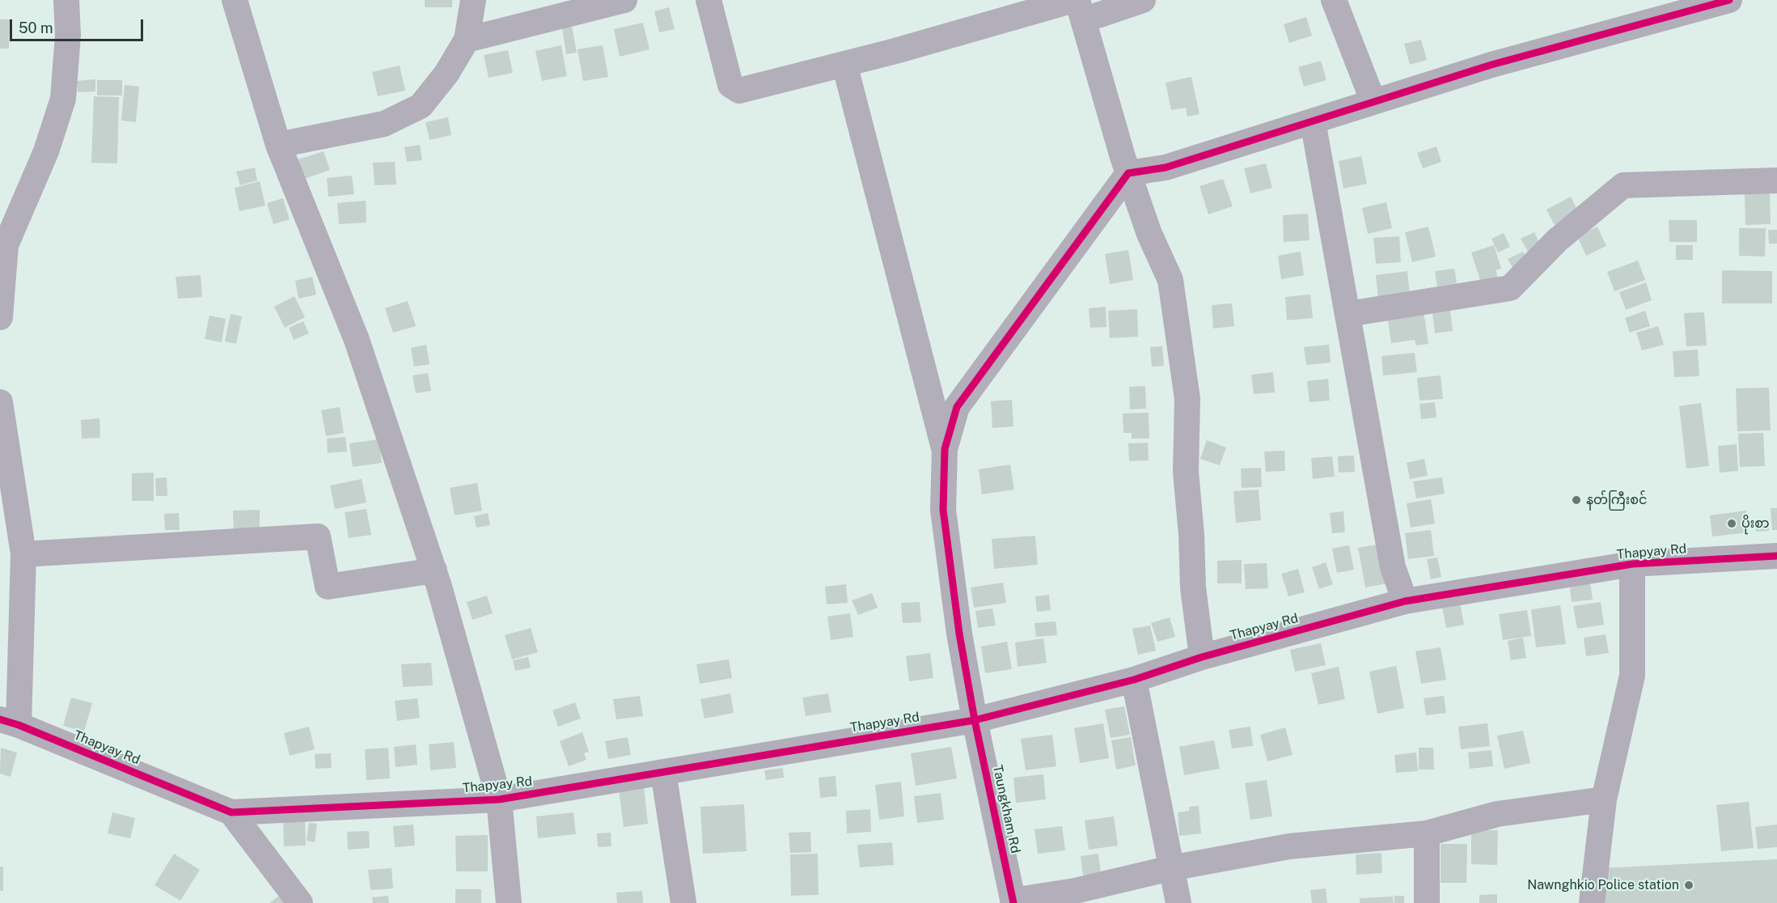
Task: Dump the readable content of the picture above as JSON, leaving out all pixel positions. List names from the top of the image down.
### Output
{
  "streets": {
    "street": ["Thapyay Rd", "Taungkham Rd"]
  },
  "crossings": [
    ["Thapyay Rd", "Taungkham Rd"]
  ],
  "places": ["နတ်ကြီးစင်", "ပိုးစာ", "Nawnghkio Police station"],
  "scale_bar": "50 m"
}
